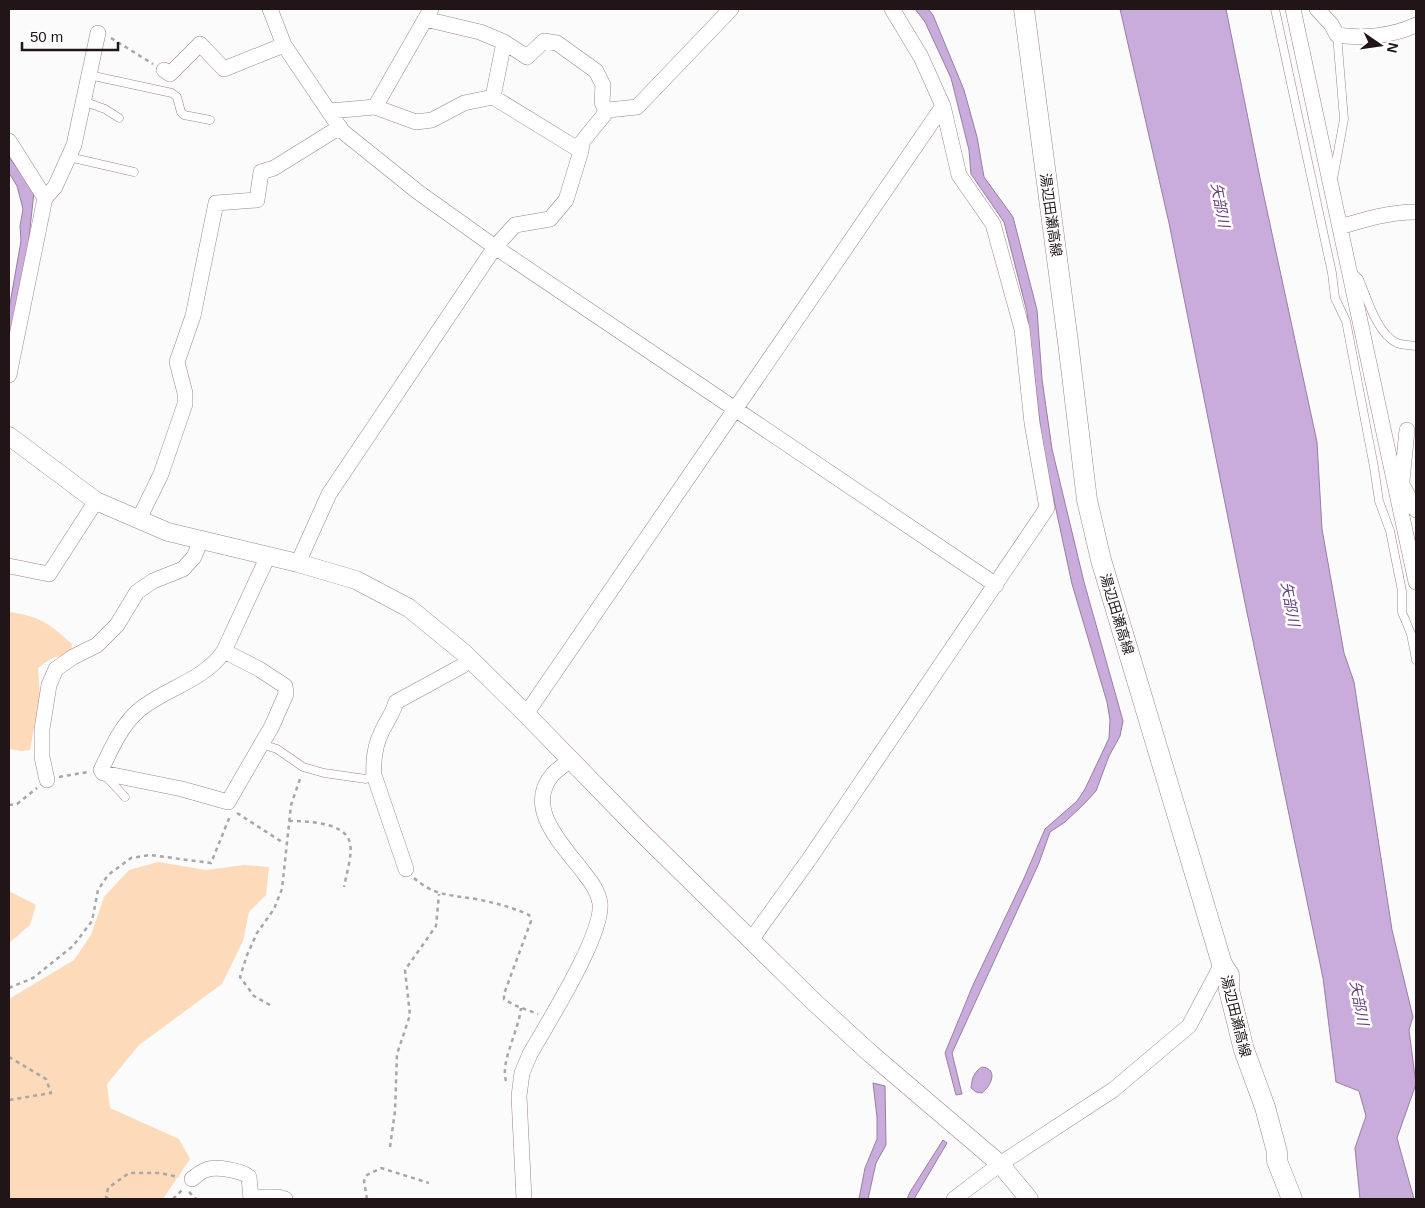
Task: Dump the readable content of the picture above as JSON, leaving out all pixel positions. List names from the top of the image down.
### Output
{
  "streets": {
    "main road": ["湯辺田瀬高線"]
  },
  "water": ["矢部川"],
  "scale_bar": "50 m",
  "north": "right"
}
